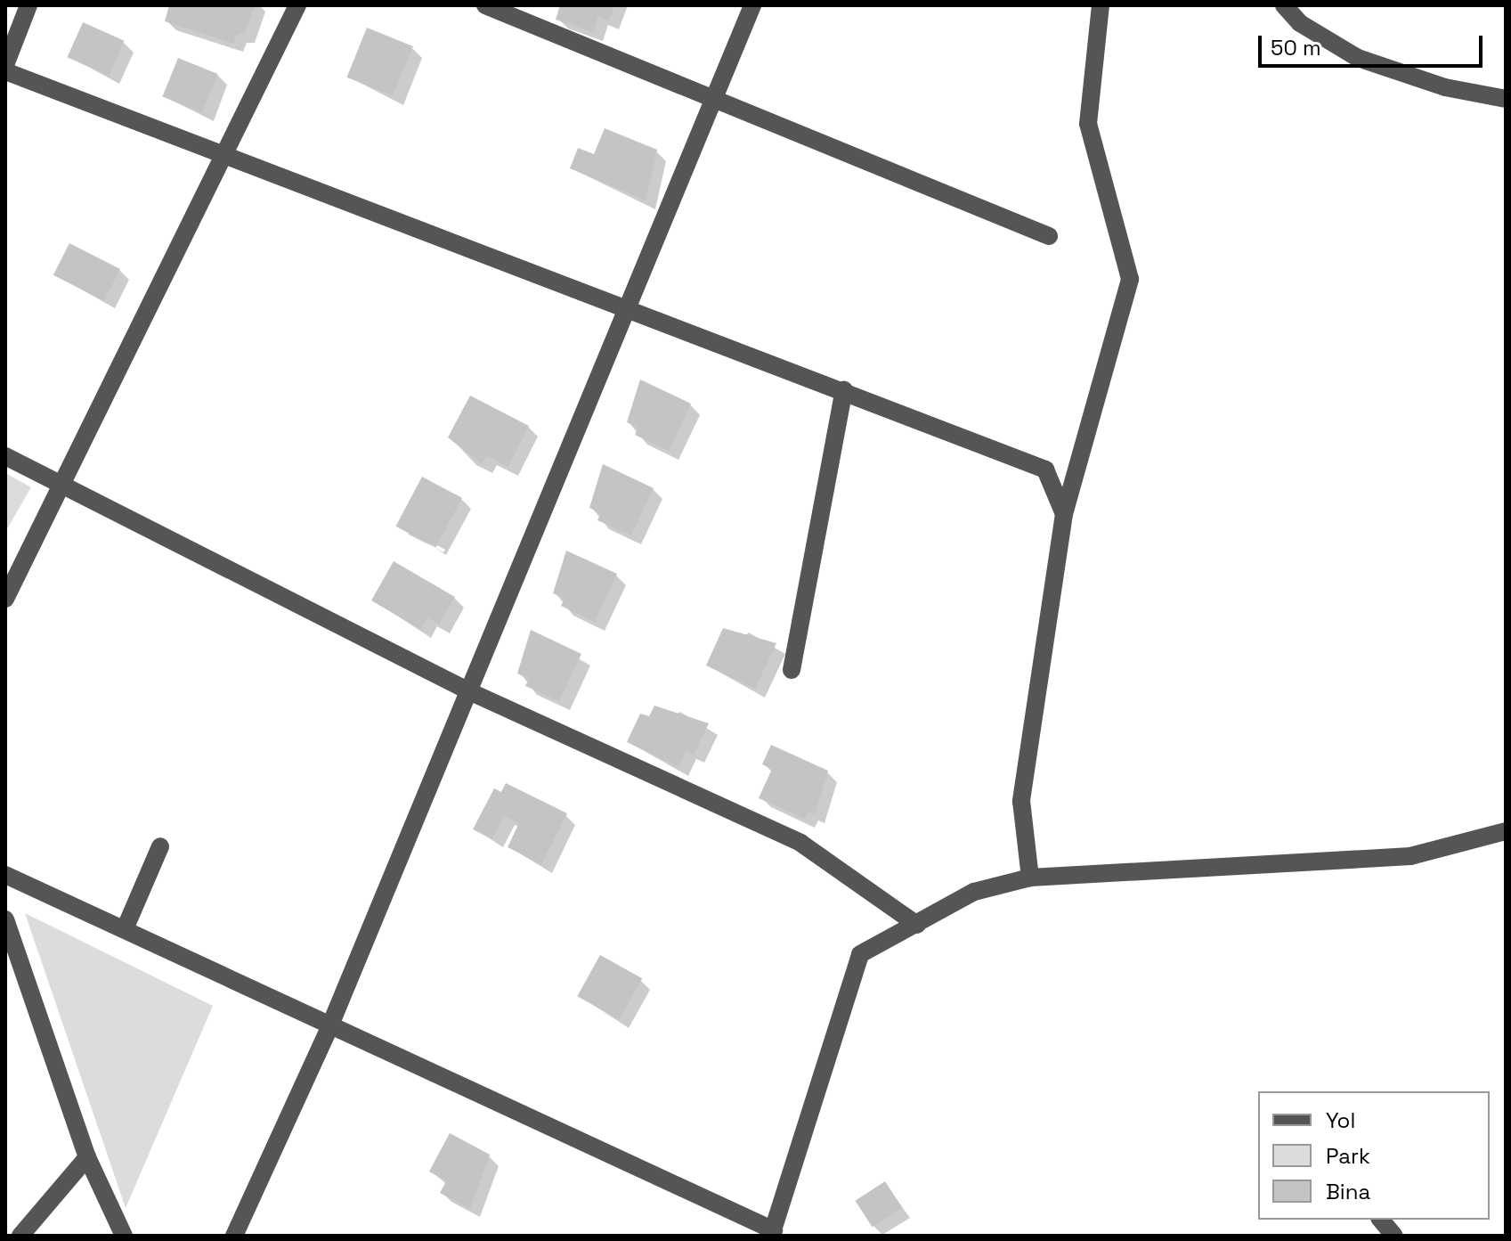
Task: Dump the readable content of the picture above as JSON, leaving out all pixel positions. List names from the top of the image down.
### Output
{
  "legend": ["Yol", "Park", "Bina"],
  "scale_bar": "50 m"
}
